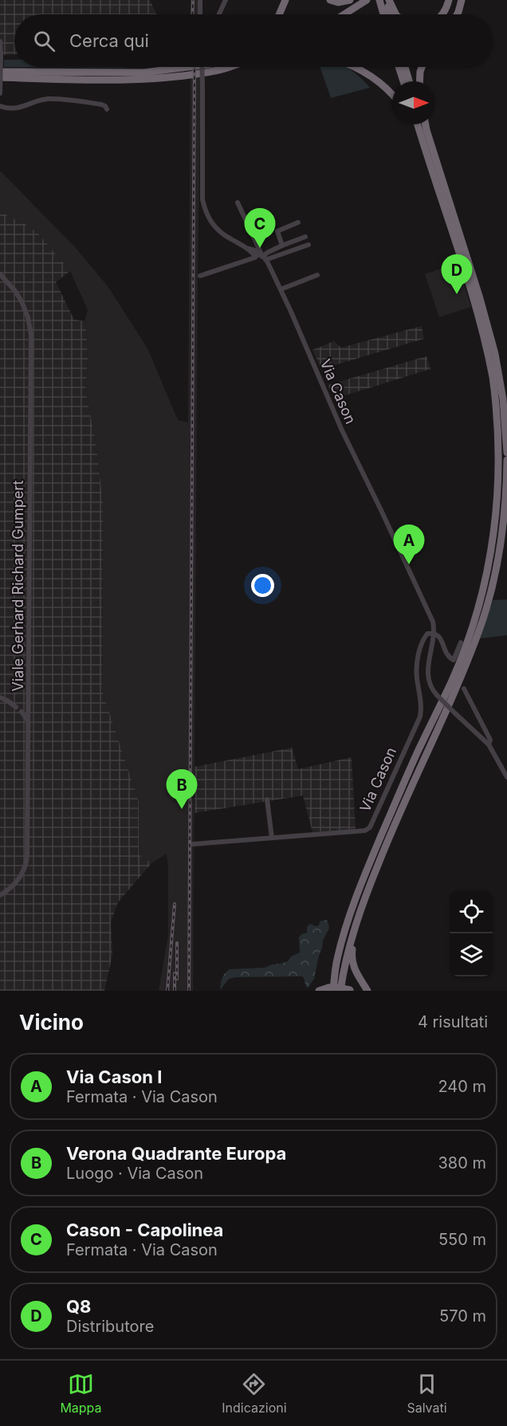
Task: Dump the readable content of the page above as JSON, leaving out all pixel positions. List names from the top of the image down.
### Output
{
  "streets": {
    "street": ["Via Cason", "Viale Gerhard Richard Gumpert"]
  },
  "north": "right",
  "page": {
    "search": "Cerca qui",
    "pins": [
      "C",
      "D",
      "A",
      "B"
    ],
    "heading": ["Vicino", "4 risultati"],
    "list": [
      {
        "mark": "A",
        "name": "Via Cason I",
        "note": "Fermata · Via Cason",
        "value": "240 m"
      },
      {
        "mark": "B",
        "name": "Verona Quadrante Europa",
        "note": "Luogo · Via Cason",
        "value": "380 m"
      },
      {
        "mark": "C",
        "name": "Cason - Capolinea",
        "note": "Fermata · Via Cason",
        "value": "550 m"
      },
      {
        "mark": "D",
        "name": "Q8",
        "note": "Distributore",
        "value": "570 m"
      }
    ],
    "nav": ["Mappa", "Indicazioni", "Salvati"]
  }
}
